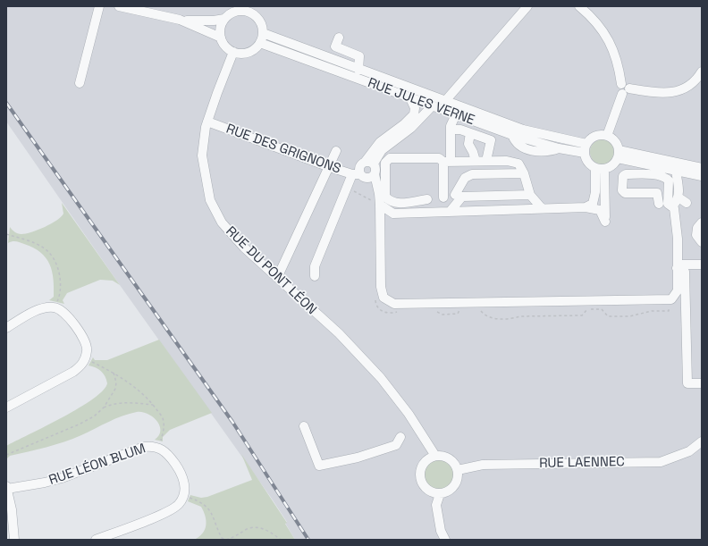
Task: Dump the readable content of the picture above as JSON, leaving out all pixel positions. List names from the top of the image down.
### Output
{
  "streets": {
    "street": [
      "RUE JULES VERNE",
      "RUE DES GRIGNONS",
      "RUE DU PONT LÉON",
      "RUE LAENNEC",
      "RUE LÉON BLUM"
    ]
  },
  "crossings": [
    ["RUE JULES VERNE", "RUE DU PONT LÉON"],
    ["RUE DES GRIGNONS", "RUE DU PONT LÉON"],
    ["RUE DU PONT LÉON", "RUE LAENNEC"]
  ]
}
